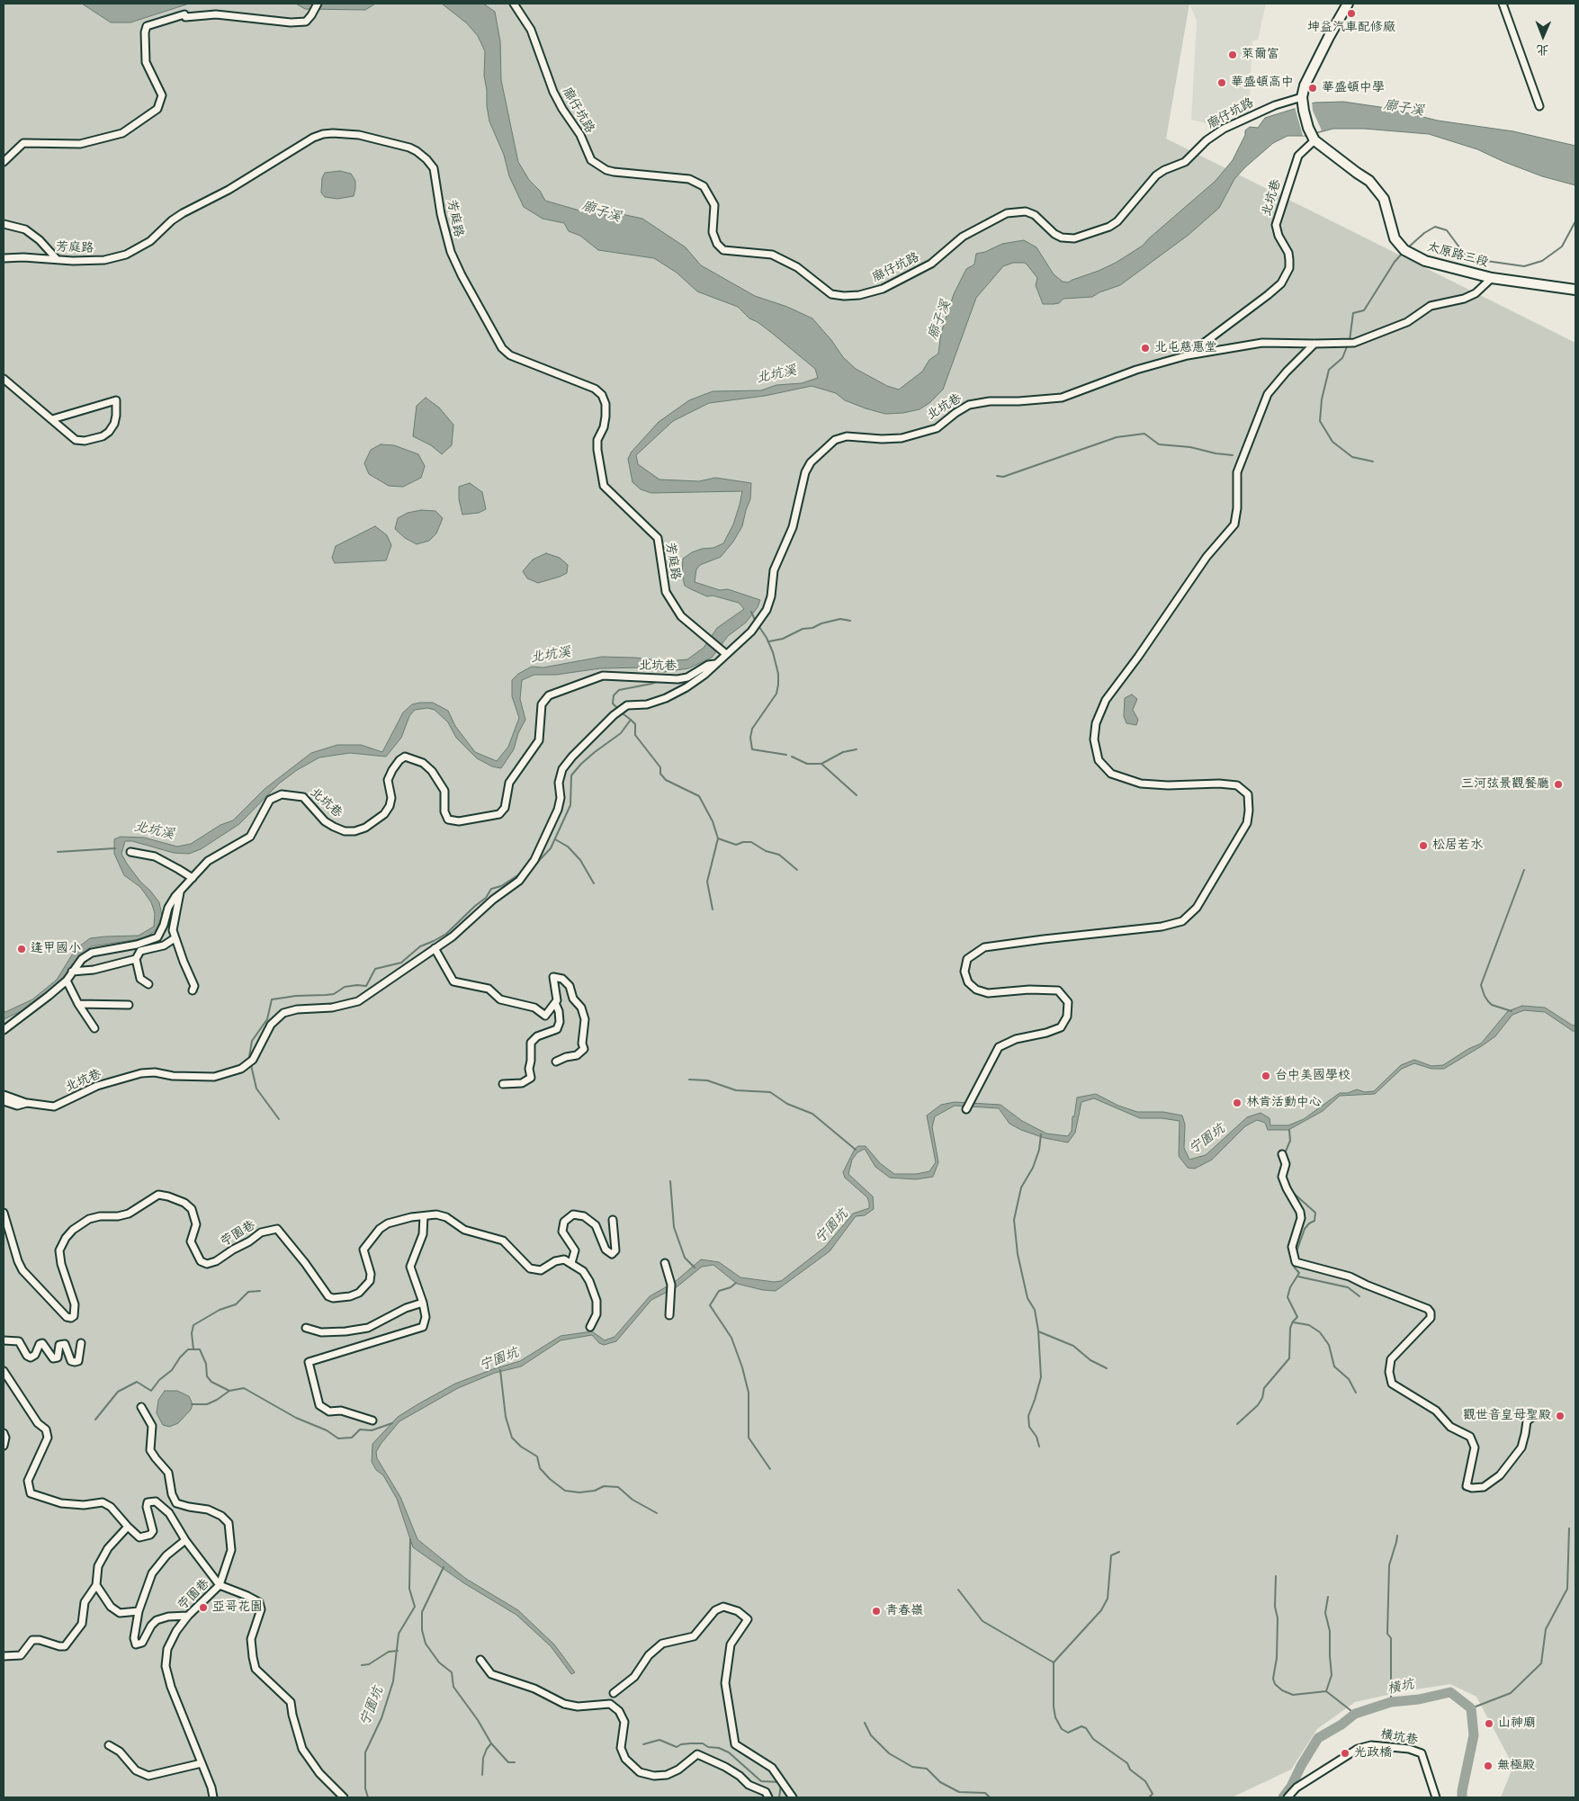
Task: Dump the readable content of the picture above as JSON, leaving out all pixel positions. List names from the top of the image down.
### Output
{
  "streets": {
    "main road": ["太原路三段"],
    "street": [
      "廍仔坑路",
      "北坑巷",
      "芳庭路",
      "苧園巷",
      "橫坑巷"
    ]
  },
  "crossings": [
    ["北坑巷", "芳庭路"],
    ["北坑巷", "太原路三段"]
  ],
  "water": [
    "廍子溪",
    "北坑溪",
    "宁園坑",
    "橫坑"
  ],
  "places": [
    "坤益汽車配修廠",
    "萊爾富",
    "華盛頓高中",
    "華盛頓中學",
    "北屯慈惠堂",
    "三河弦景觀餐廳",
    "松居若水",
    "逢甲國小",
    "台中美國學校",
    "林肯活動中心",
    "觀世音皇母聖殿",
    "亞哥花園",
    "青春嶺",
    "山神廟",
    "光政橋",
    "無極殿"
  ],
  "north": "bottom"
}
